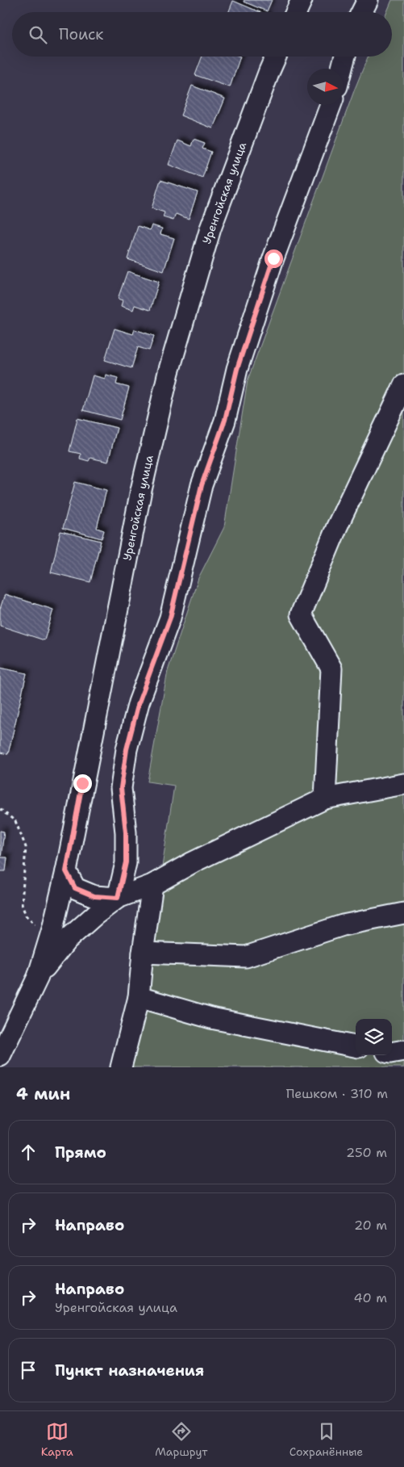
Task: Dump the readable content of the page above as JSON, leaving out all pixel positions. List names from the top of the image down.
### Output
{
  "streets": {
    "street": ["Уренгойская улица"]
  },
  "north": "right",
  "page": {
    "search": "Поиск",
    "heading": ["4 мин", "Пешком · 310 m"],
    "list": [
      ["Прямо", "250 m"],
      ["Направо", "20 m"],
      ["Направо", "Уренгойская улица", "40 m"],
      "Пункт назначения"
    ],
    "nav": ["Карта", "Маршрут", "Сохранённые"]
  }
}
